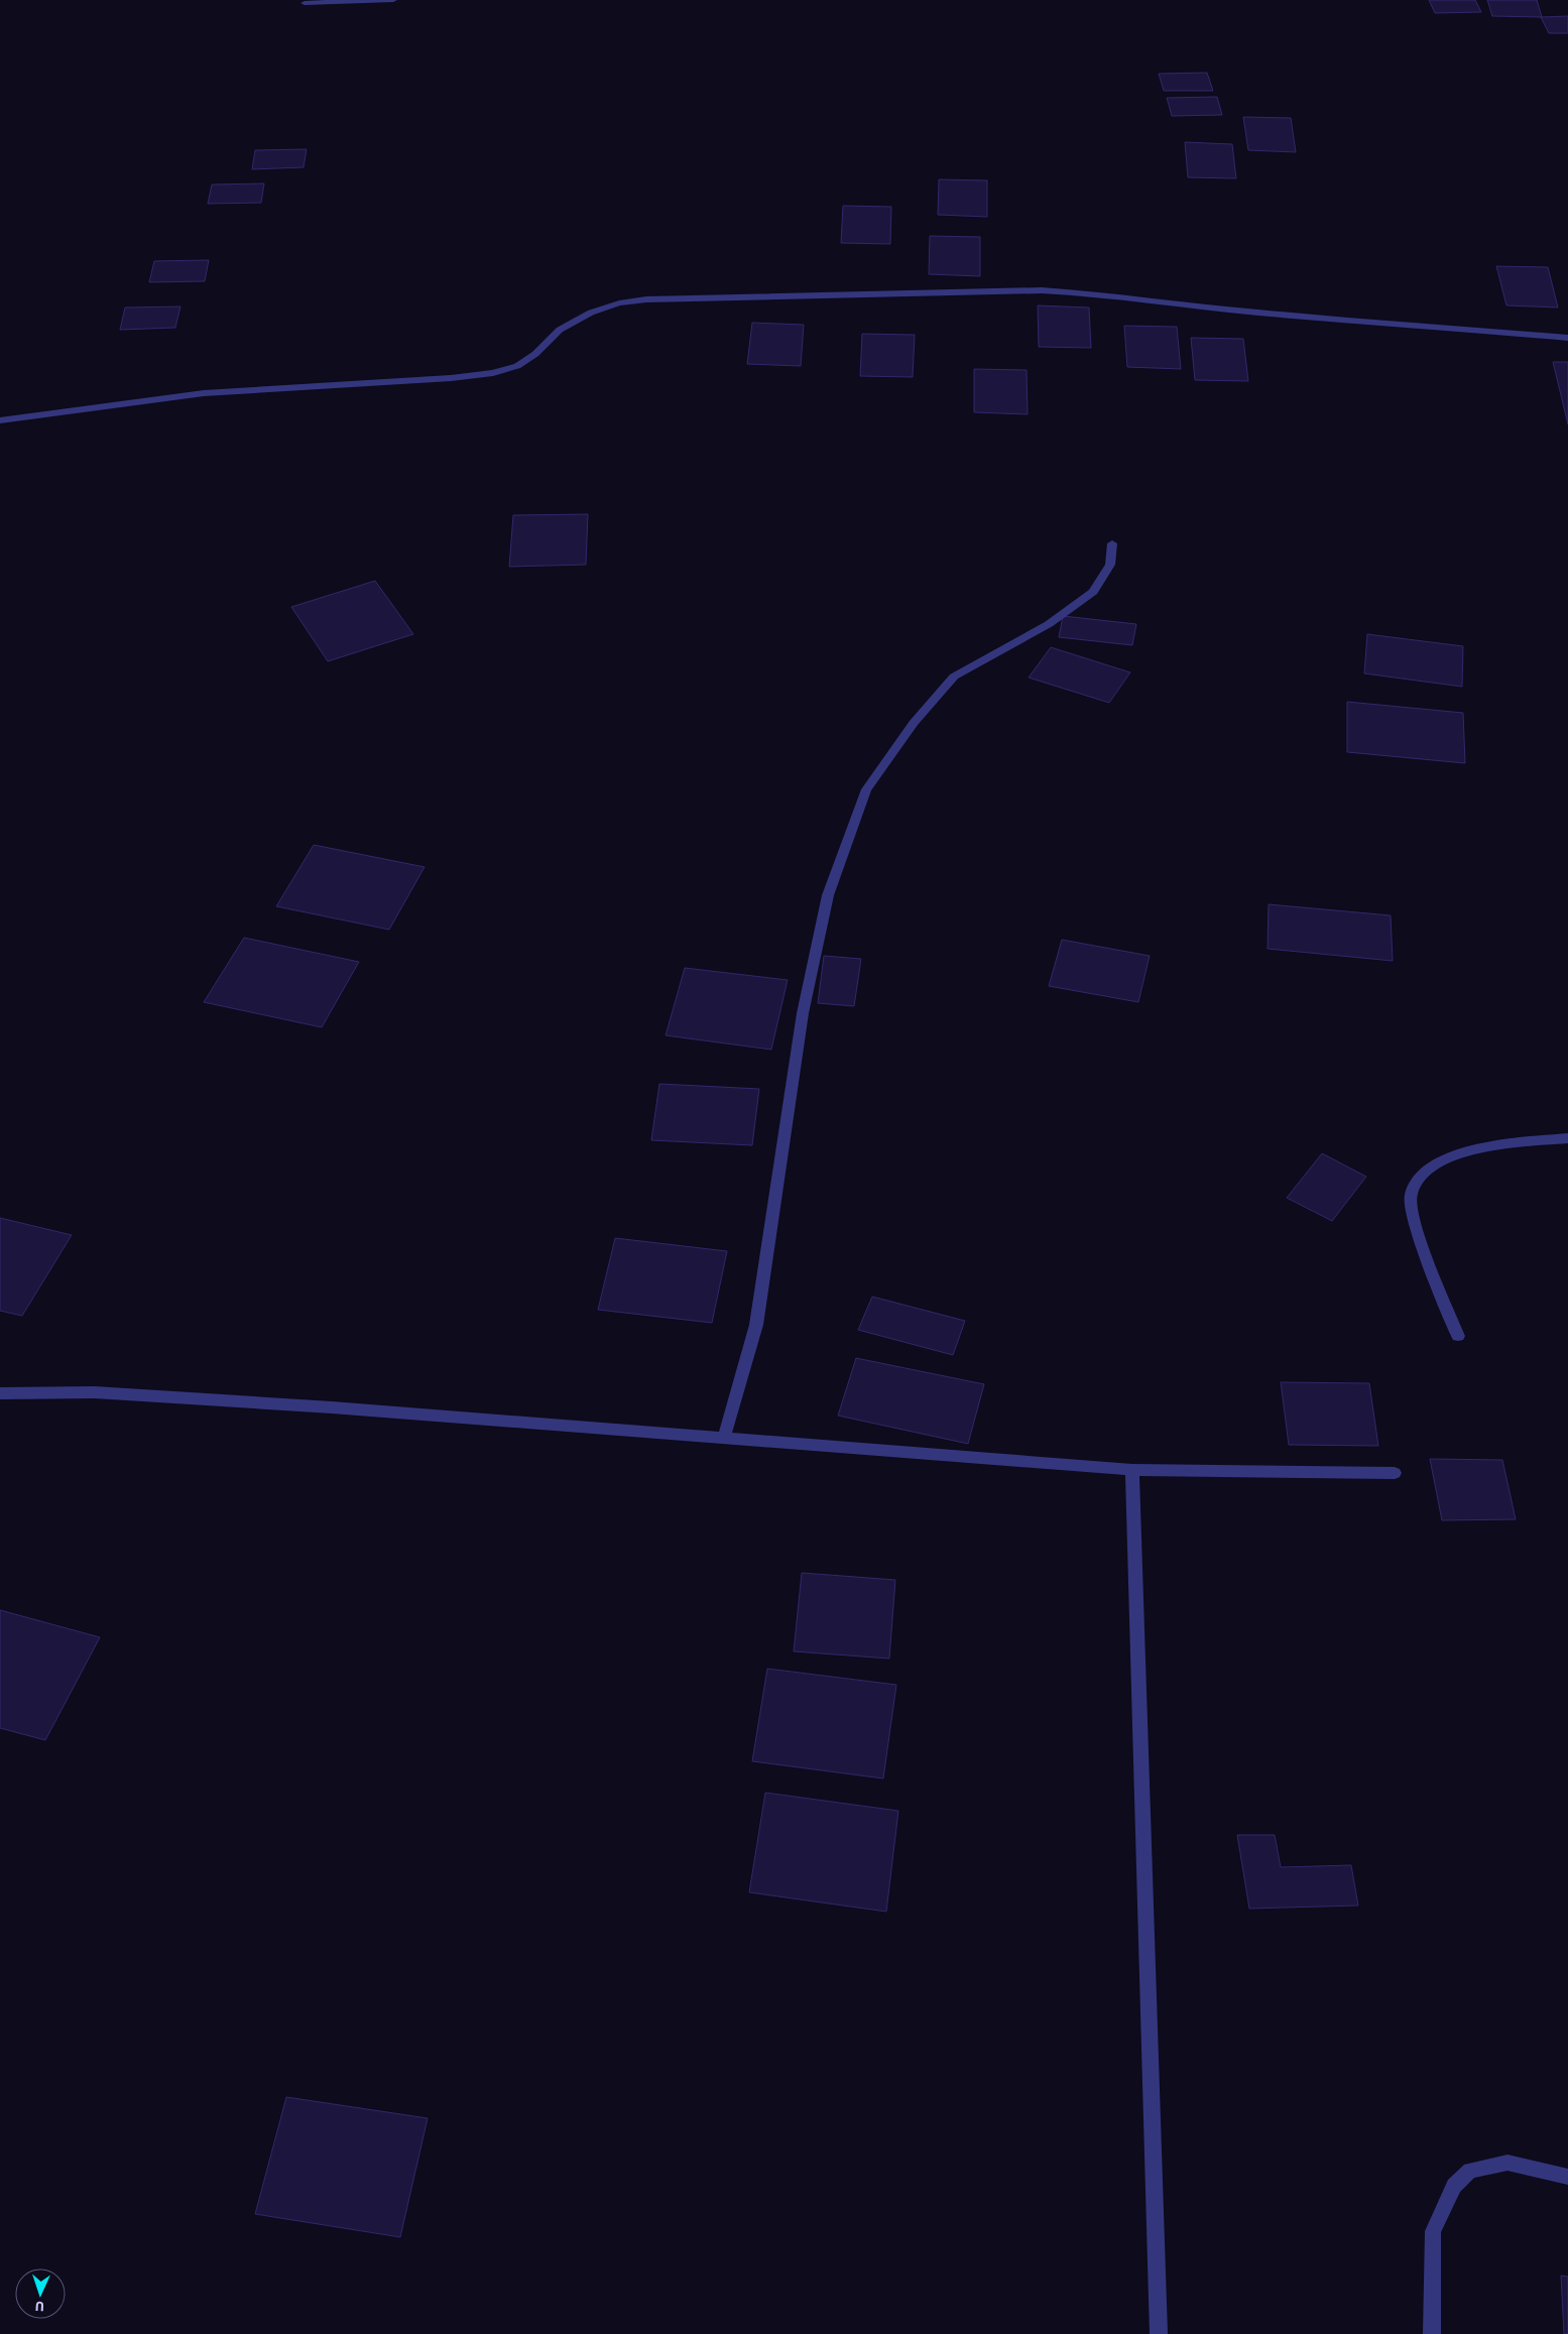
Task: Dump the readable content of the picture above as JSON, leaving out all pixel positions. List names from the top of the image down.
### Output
{
  "north": "bottom"
}
